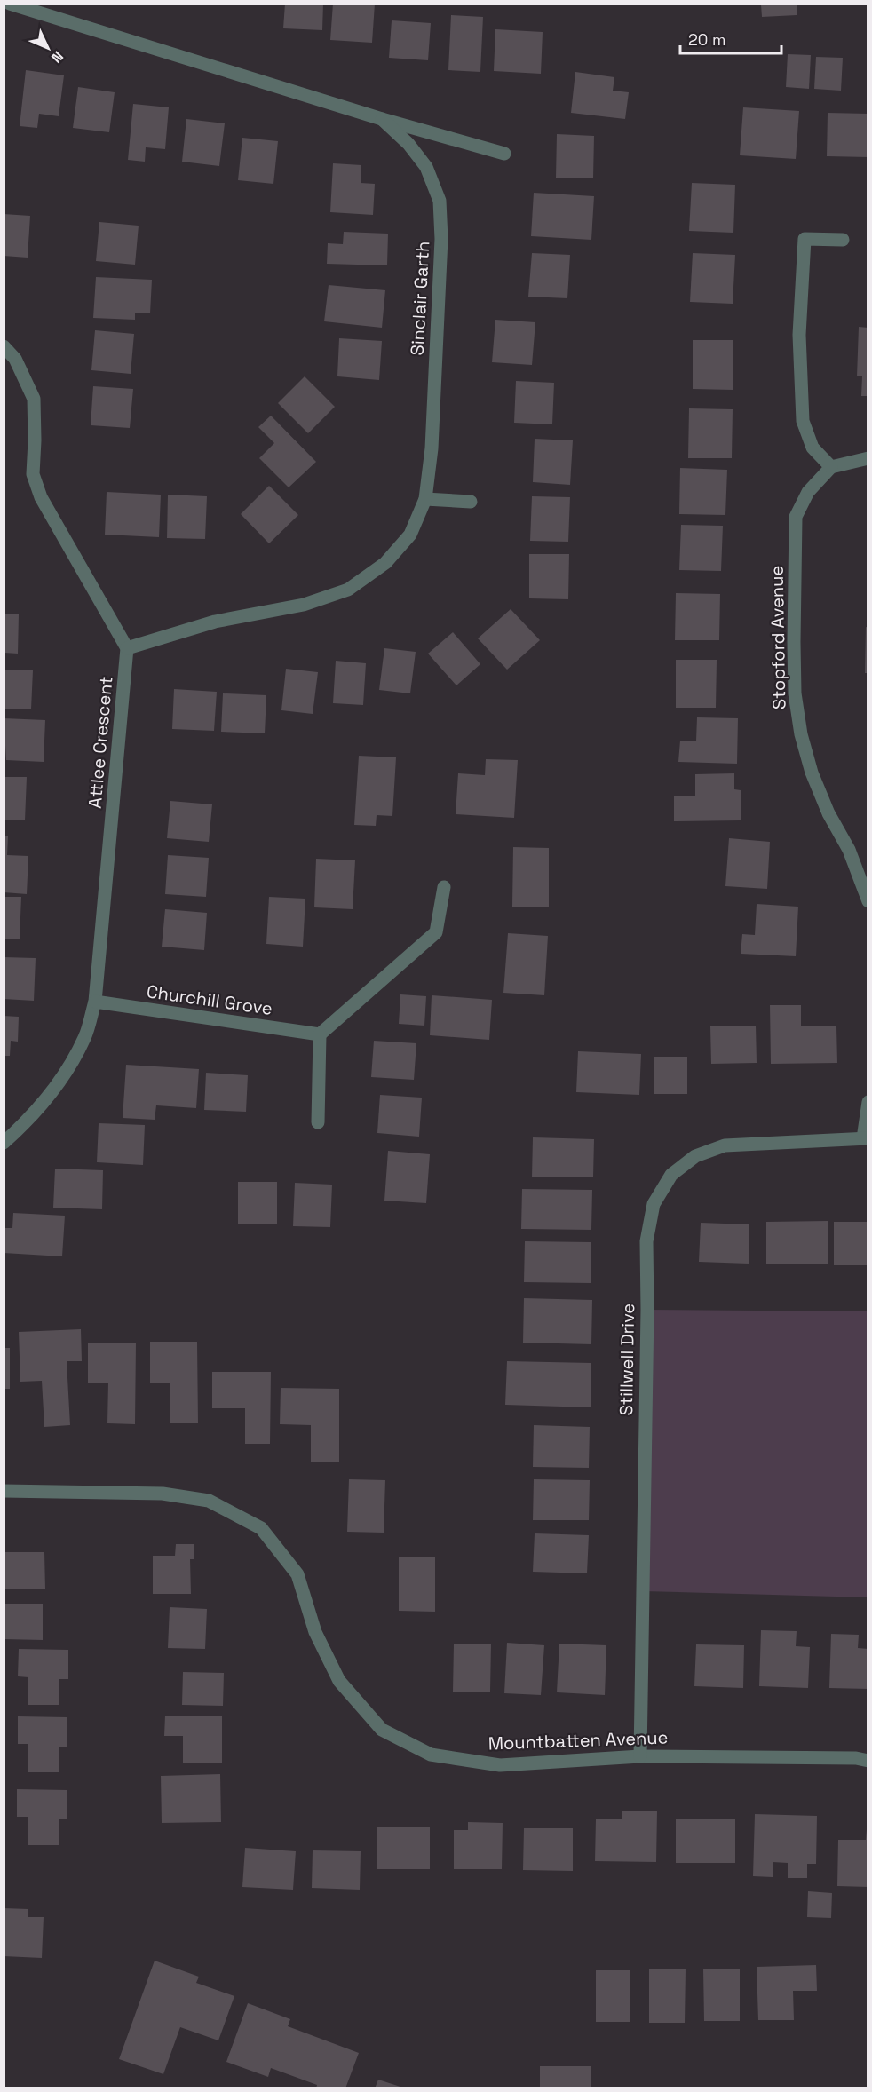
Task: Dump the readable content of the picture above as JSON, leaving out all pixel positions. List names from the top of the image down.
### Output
{
  "streets": {
    "street": [
      "Sinclair Garth",
      "Stopford Avenue",
      "Attlee Crescent",
      "Churchill Grove",
      "Stillwell Drive",
      "Mountbatten Avenue"
    ]
  },
  "crossings": [
    ["Sinclair Garth", "Attlee Crescent"],
    ["Attlee Crescent", "Churchill Grove"],
    ["Stillwell Drive", "Mountbatten Avenue"]
  ],
  "scale_bar": "20 m",
  "north": "bottom right"
}
